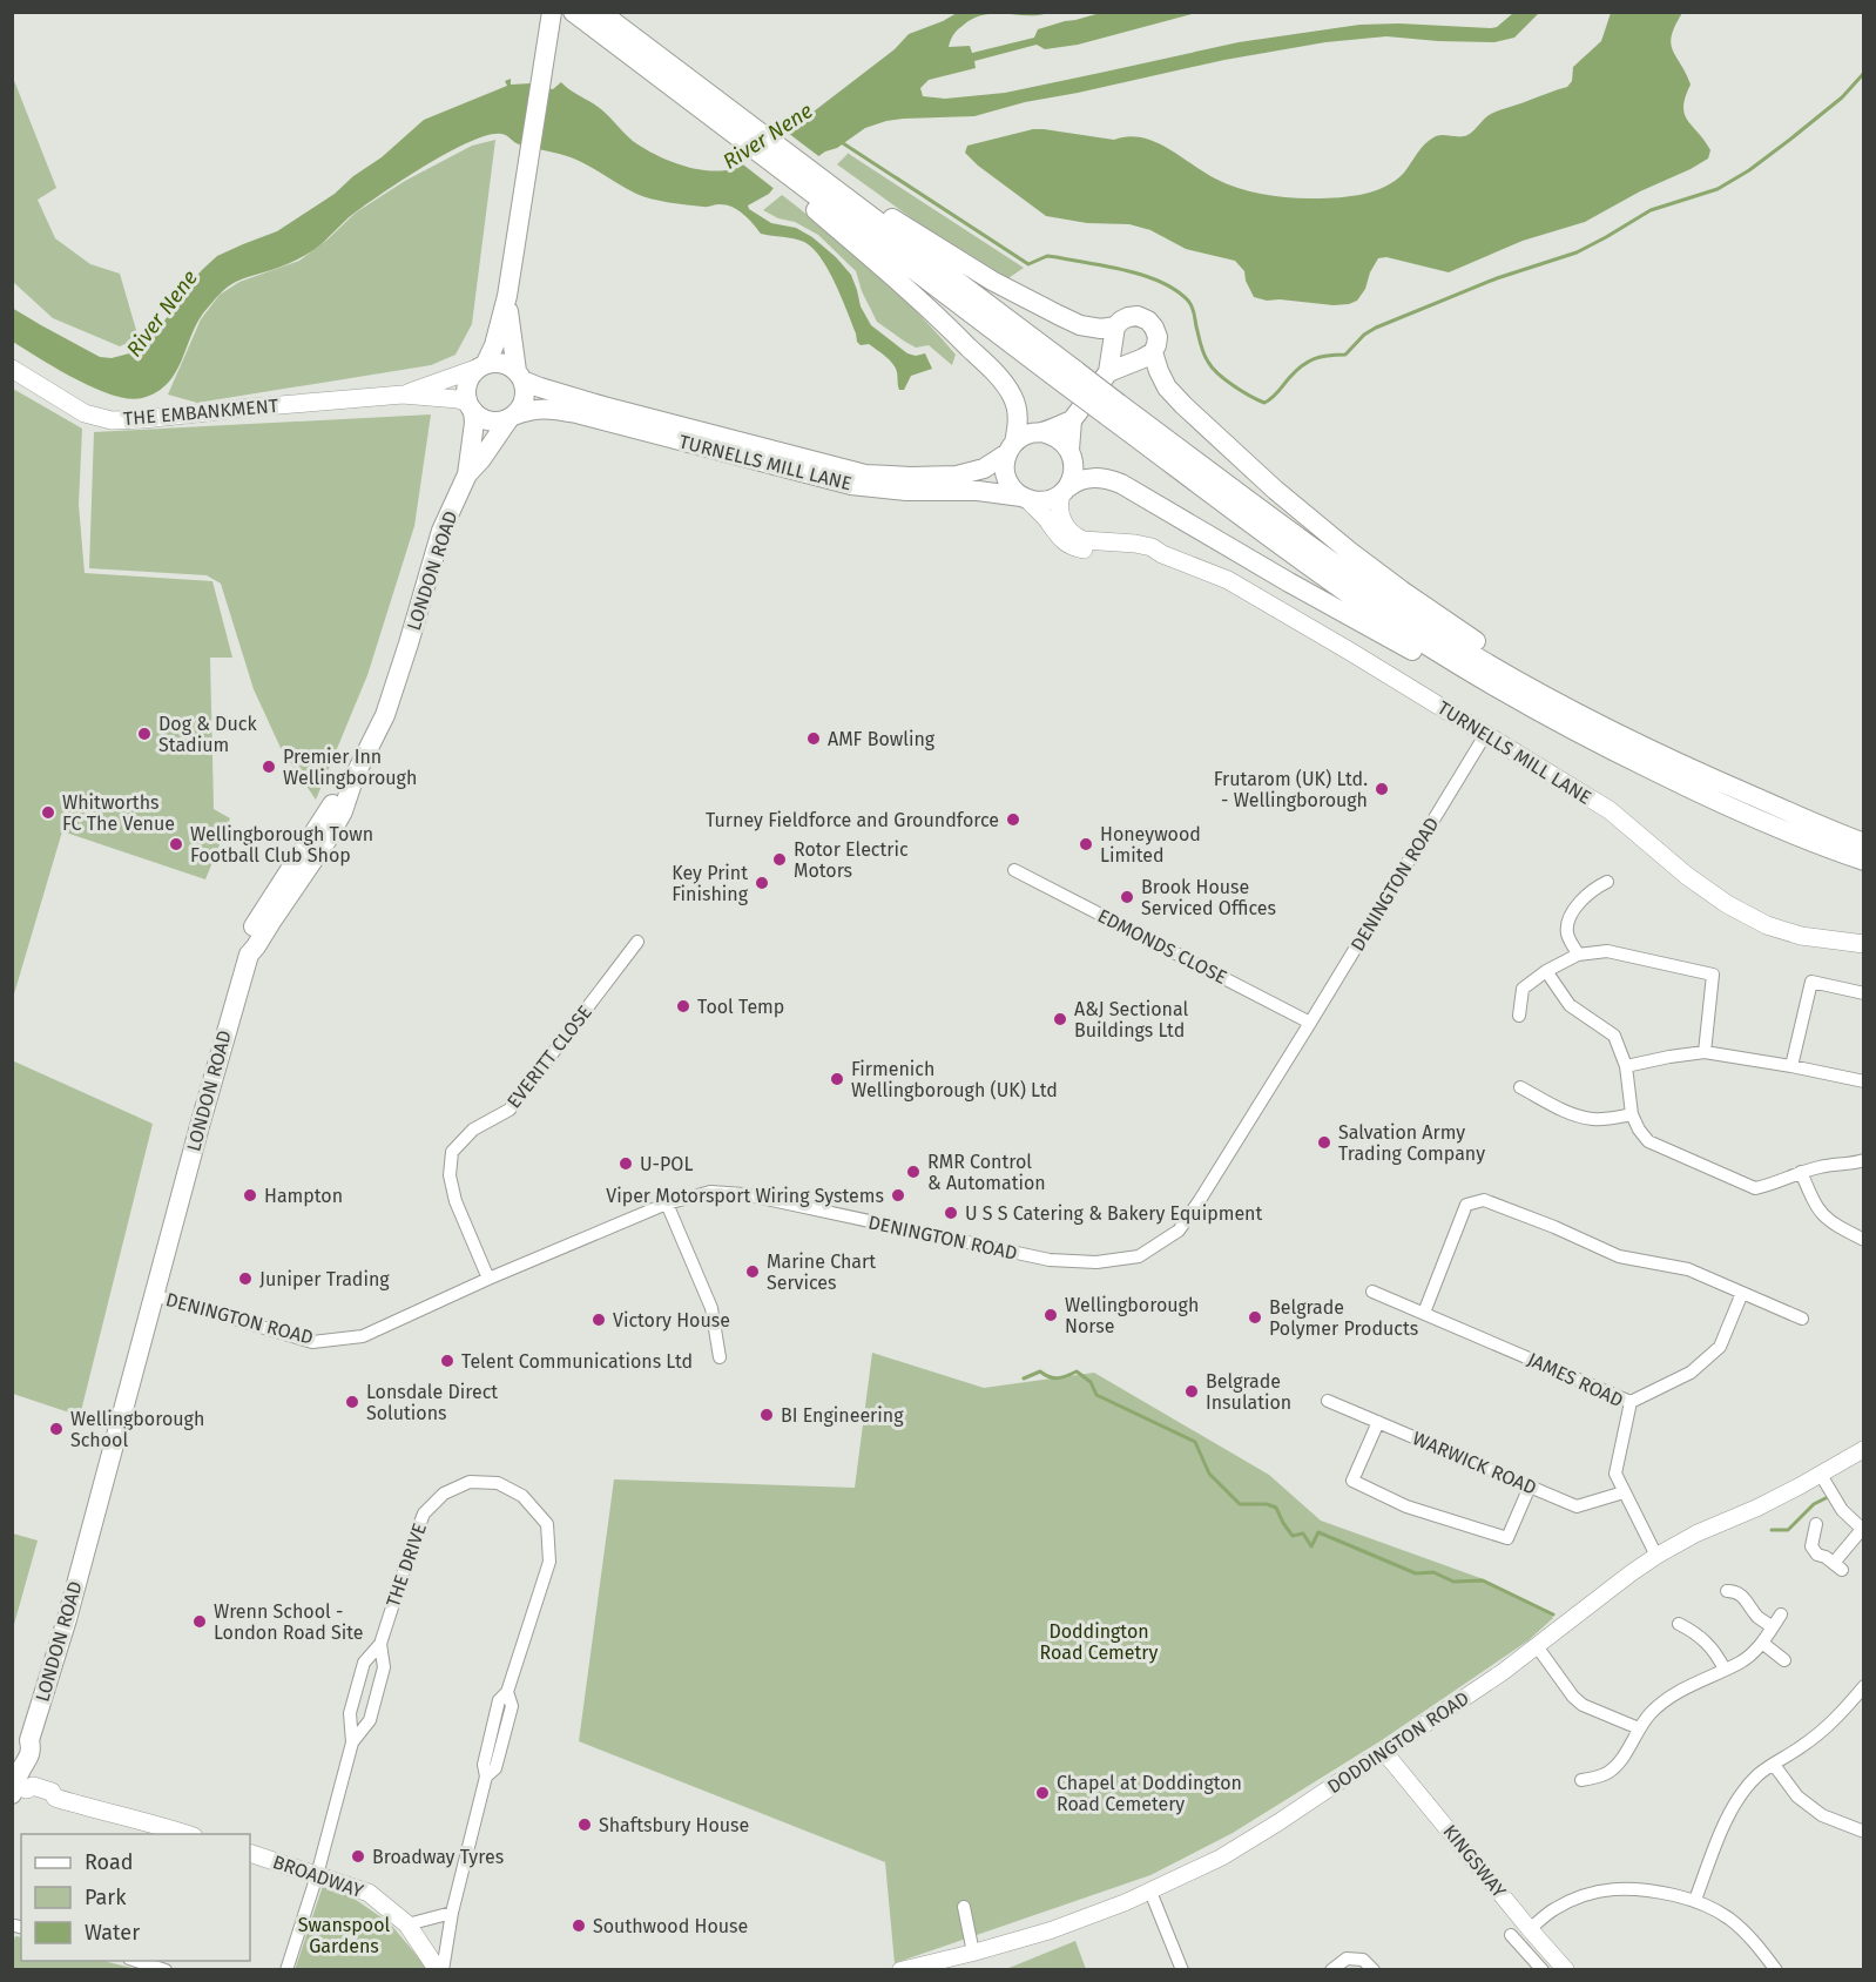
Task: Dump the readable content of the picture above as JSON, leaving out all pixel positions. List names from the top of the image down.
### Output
{
  "streets": {
    "main road": [
      "THE EMBANKMENT",
      "TURNELLS MILL LANE",
      "LONDON ROAD",
      "BROADWAY"
    ],
    "street": [
      "DENINGTON ROAD",
      "EDMONDS CLOSE",
      "EVERITT CLOSE",
      "JAMES ROAD",
      "WARWICK ROAD",
      "THE DRIVE",
      "DODDINGTON ROAD",
      "KINGSWAY"
    ]
  },
  "crossings": [
    ["THE EMBANKMENT", "TURNELLS MILL LANE"],
    ["THE EMBANKMENT", "LONDON ROAD"],
    ["TURNELLS MILL LANE", "LONDON ROAD"],
    ["TURNELLS MILL LANE", "DENINGTON ROAD"],
    ["LONDON ROAD", "DENINGTON ROAD"],
    ["DENINGTON ROAD", "EDMONDS CLOSE"],
    ["DENINGTON ROAD", "EVERITT CLOSE"],
    ["JAMES ROAD", "WARWICK ROAD"],
    ["JAMES ROAD", "DODDINGTON ROAD"],
    ["THE DRIVE", "BROADWAY"],
    ["DODDINGTON ROAD", "KINGSWAY"]
  ],
  "water": ["River Nene"],
  "parks": ["Doddington Road Cemetry", "Swanspool Gardens"],
  "places": [
    "Dog & Duck Stadium",
    "AMF Bowling",
    "Premier Inn Wellingborough",
    "Frutarom (UK) Ltd. - Wellingborough",
    "Whitworths FC The Venue",
    "Turney Fieldforce and Groundforce",
    "Wellingborough Town Football Club Shop",
    "Honeywood Limited",
    "Rotor Electric Motors",
    "Key Print Finishing",
    "Brook House Serviced Offices",
    "Tool Temp",
    "A&J Sectional Buildings Ltd",
    "Firmenich Wellingborough (UK) Ltd",
    "Salvation Army Trading Company",
    "U-POL",
    "RMR Control & Automation",
    "Hampton",
    "Viper Motorsport Wiring Systems",
    "U S S Catering & Bakery Equipment",
    "Marine Chart Services",
    "Juniper Trading",
    "Wellingborough Norse",
    "Belgrade Polymer Products",
    "Victory House",
    "Telent Communications Ltd",
    "Belgrade Insulation",
    "Lonsdale Direct Solutions",
    "BI Engineering",
    "Wellingborough School",
    "Wrenn School - London Road Site",
    "Chapel at Doddington Road Cemetery",
    "Shaftsbury House",
    "Broadway Tyres",
    "Southwood House"
  ],
  "legend": ["Road", "Park", "Water"]
}
